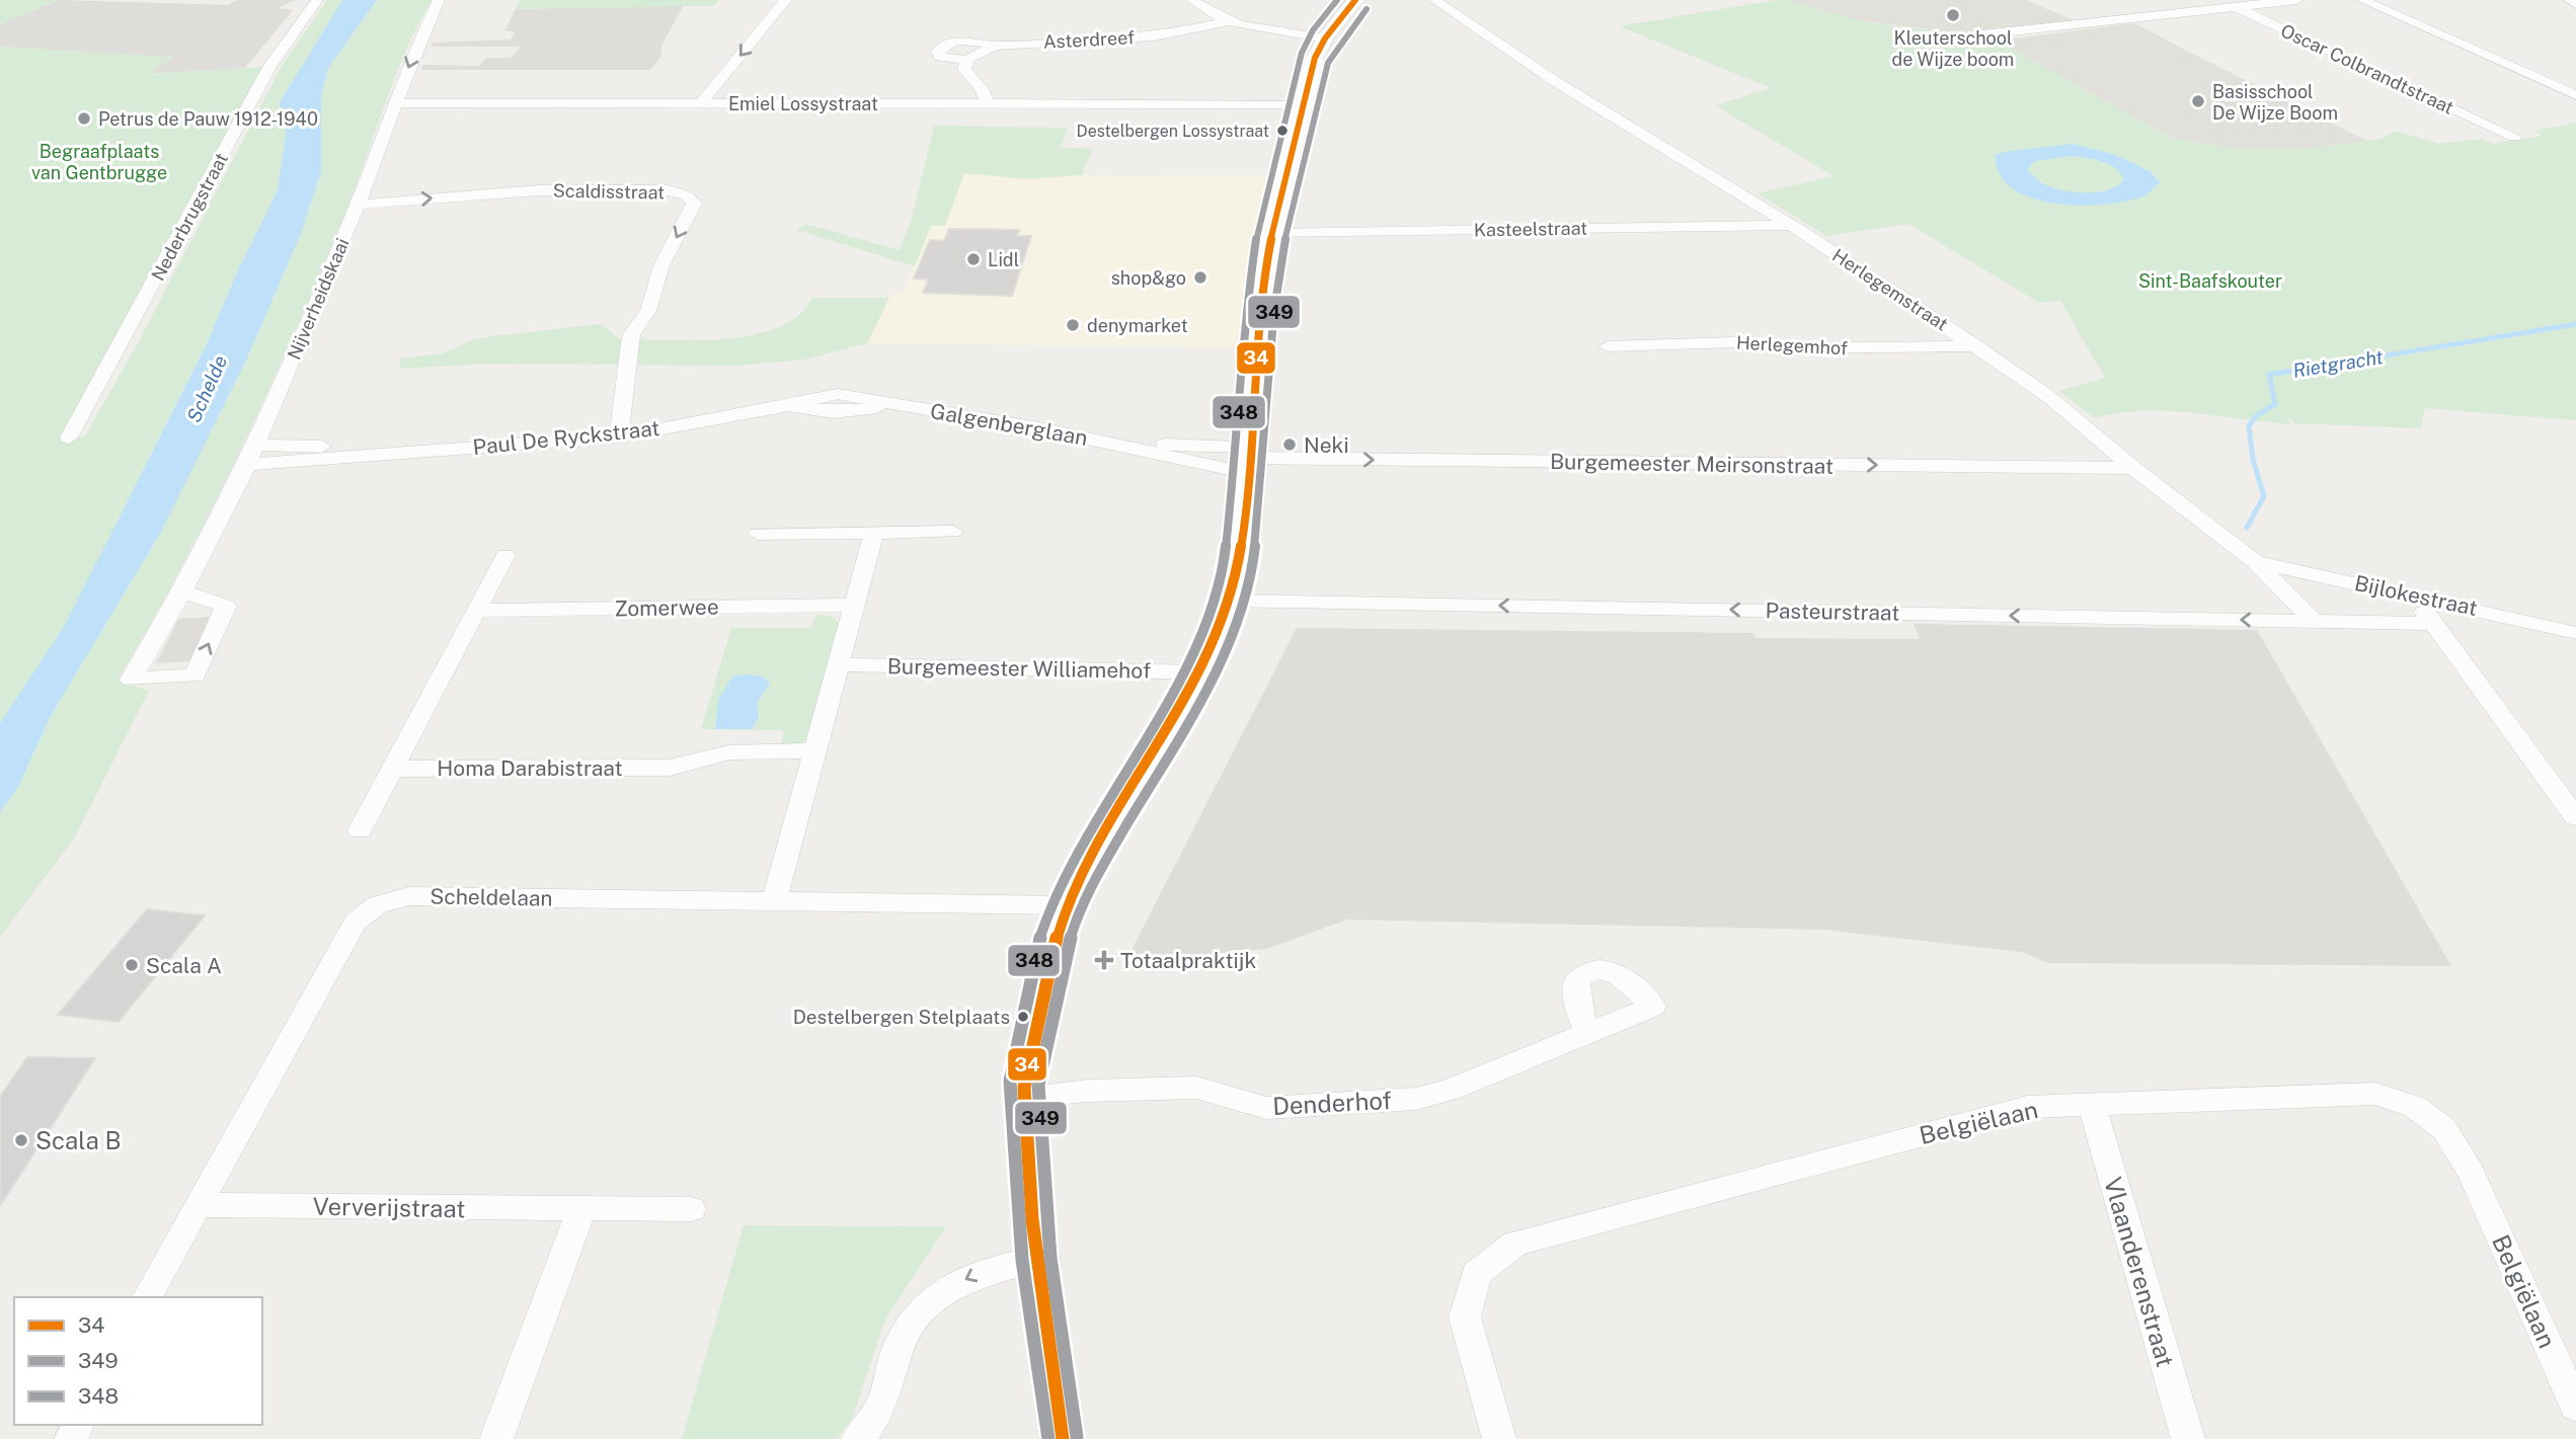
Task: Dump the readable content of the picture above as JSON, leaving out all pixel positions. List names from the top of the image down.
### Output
{
  "streets": {
    "street": [
      "Asterdreef",
      "Oscar Colbrandtstraat",
      "Emiel Lossystraat",
      "Scaldisstraat",
      "Nederbrugstraat",
      "Kasteelstraat",
      "Herlegemstraat",
      "Nijverheidskaai",
      "Herlegemhof",
      "Galgenberglaan",
      "Paul De Ryckstraat",
      "Burgemeester Meirsonstraat",
      "Bijlokestraat",
      "Zomerwee",
      "Pasteurstraat",
      "Burgemeester Williamehof",
      "Homa Darabistraat",
      "Scheldelaan",
      "Denderhof",
      "Belgiëlaan",
      "Ververijstraat",
      "Vlaanderenstraat"
    ]
  },
  "crossings": [
    ["Emiel Lossystraat", "Nijverheidskaai"],
    ["Scaldisstraat", "Nijverheidskaai"],
    ["Scaldisstraat", "Paul De Ryckstraat"],
    ["Kasteelstraat", "Herlegemstraat"],
    ["Herlegemstraat", "Herlegemhof"],
    ["Herlegemstraat", "Burgemeester Meirsonstraat"],
    ["Herlegemstraat", "Bijlokestraat"],
    ["Herlegemstraat", "Pasteurstraat"],
    ["Nijverheidskaai", "Paul De Ryckstraat"],
    ["Galgenberglaan", "Paul De Ryckstraat"],
    ["Galgenberglaan", "Burgemeester Meirsonstraat"],
    ["Scheldelaan", "Ververijstraat"],
    ["Belgiëlaan", "Vlaanderenstraat"]
  ],
  "one_way": ["Burgemeester Meirsonstraat", "Pasteurstraat"],
  "water": ["Rietgracht", "Schelde"],
  "parks": ["Begraafplaats van Gentbrugge", "Sint-Baafskouter"],
  "places": {
    "other": [
      "Kleuterschool de Wijze boom",
      "Basisschool De Wijze Boom",
      "Petrus de Pauw 1912-1940",
      "Destelbergen Lossystraat",
      "Lidl",
      "shop&go",
      "denymarket",
      "Neki",
      "Scala A",
      "Destelbergen Stelplaats",
      "Scala B"
    ],
    "health": ["Totaalpraktijk"]
  },
  "lines": ["transit line 34", "transit line 348", "transit line 349"],
  "legend": ["34", "349", "348"]
}
